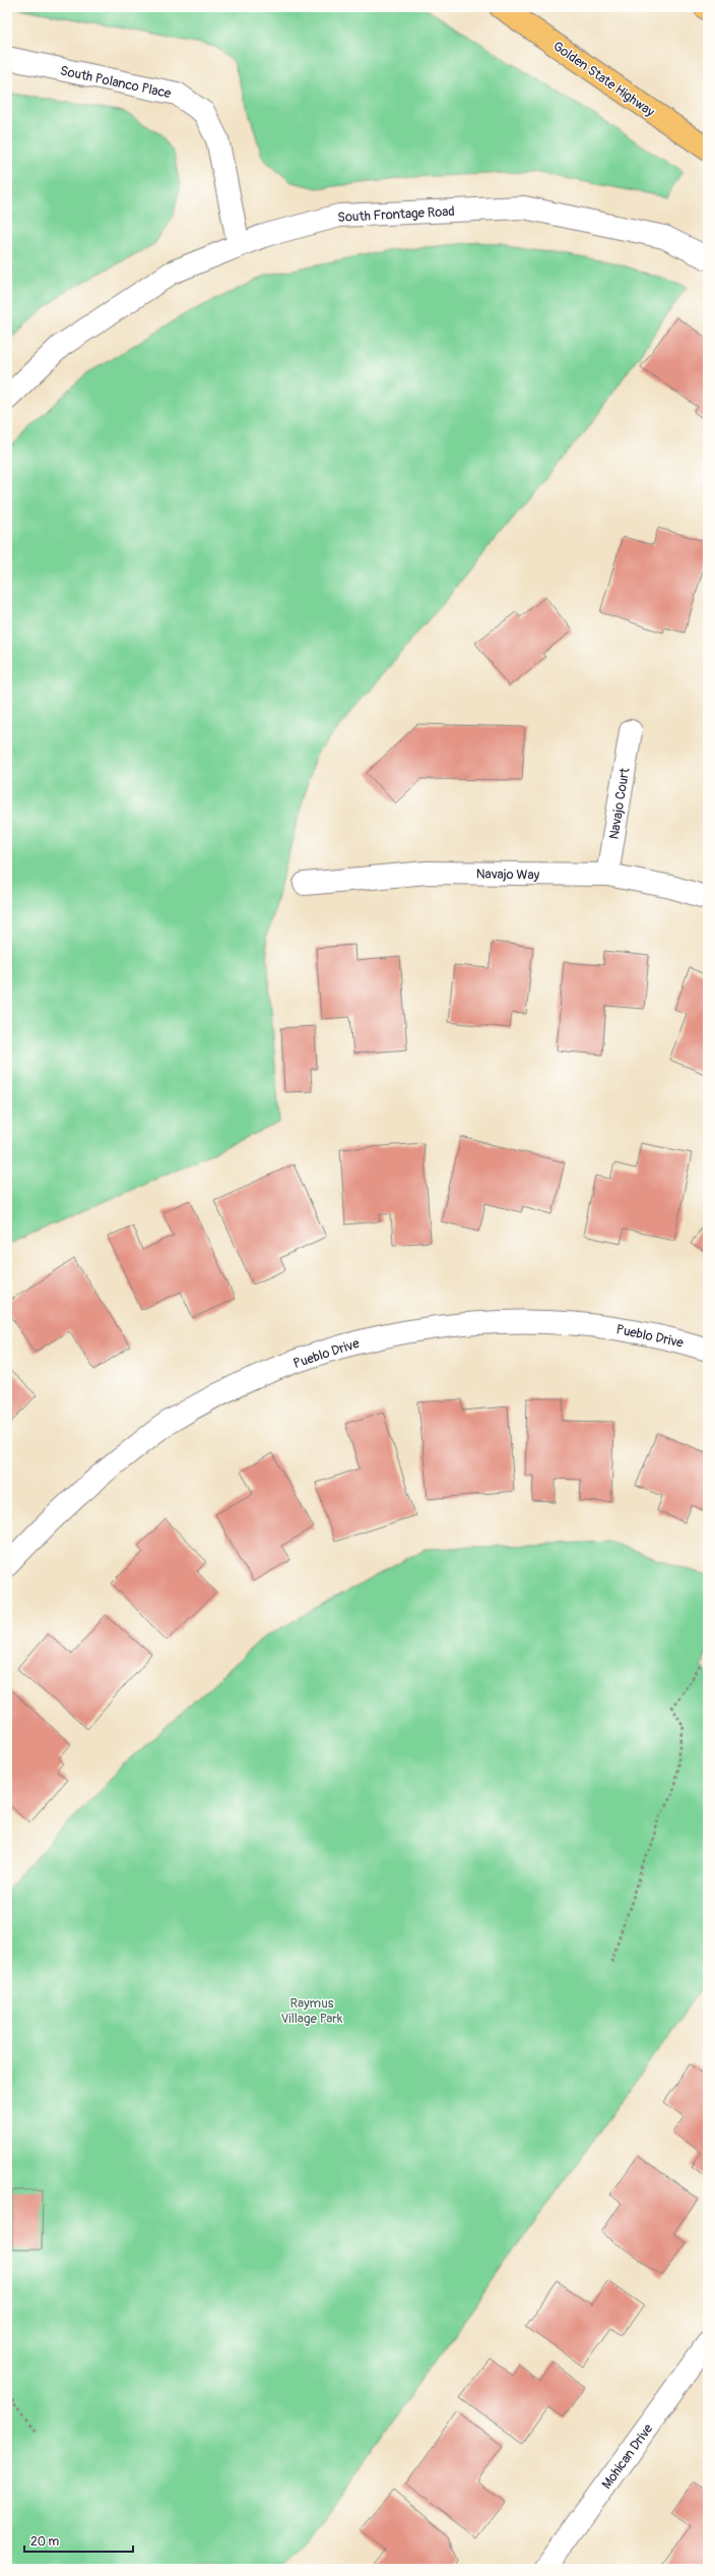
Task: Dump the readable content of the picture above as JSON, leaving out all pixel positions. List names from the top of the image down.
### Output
{
  "streets": {
    "highway": ["Golden State Highway"],
    "street": [
      "South Polanco Place",
      "South Frontage Road",
      "Navajo Court",
      "Navajo Way",
      "Pueblo Drive",
      "Mohican Drive"
    ]
  },
  "crossings": [
    ["South Polanco Place", "South Frontage Road"],
    ["Navajo Court", "Navajo Way"]
  ],
  "parks": ["Raymus Village Park"],
  "scale_bar": "20 m"
}
